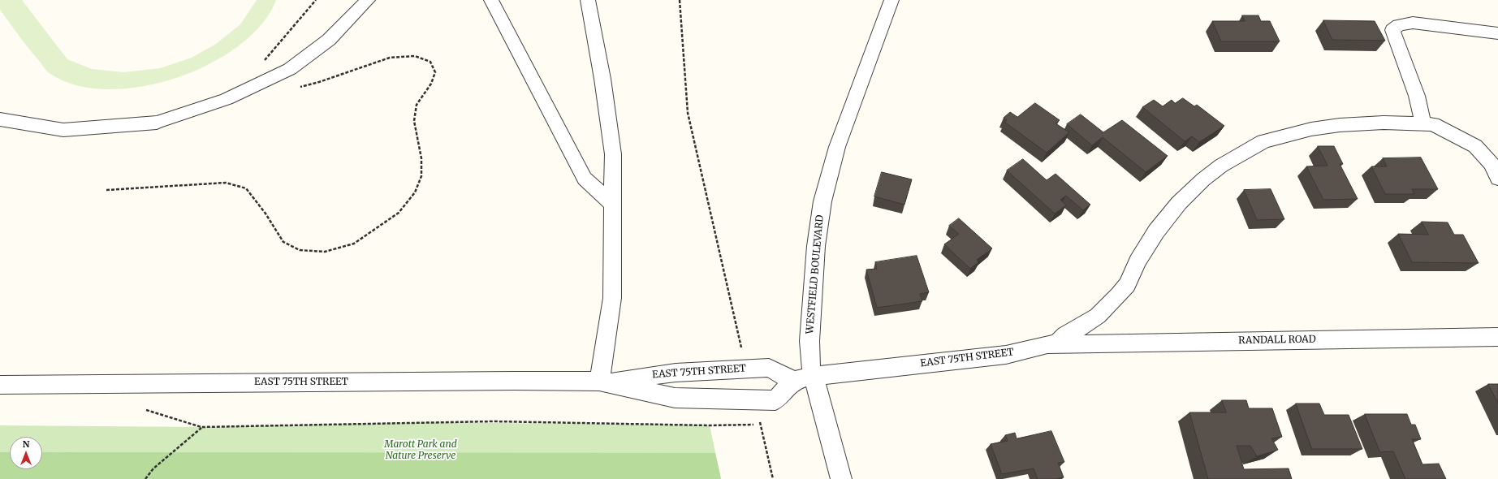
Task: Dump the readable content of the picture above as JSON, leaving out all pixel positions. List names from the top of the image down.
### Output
{
  "streets": {
    "street": ["WESTFIELD BOULEVARD", "RANDALL ROAD", "EAST 75TH STREET"]
  },
  "crossings": [
    ["WESTFIELD BOULEVARD", "EAST 75TH STREET"],
    ["RANDALL ROAD", "EAST 75TH STREET"]
  ],
  "parks": ["Marott Park and Nature Preserve"],
  "north": "top"
}
